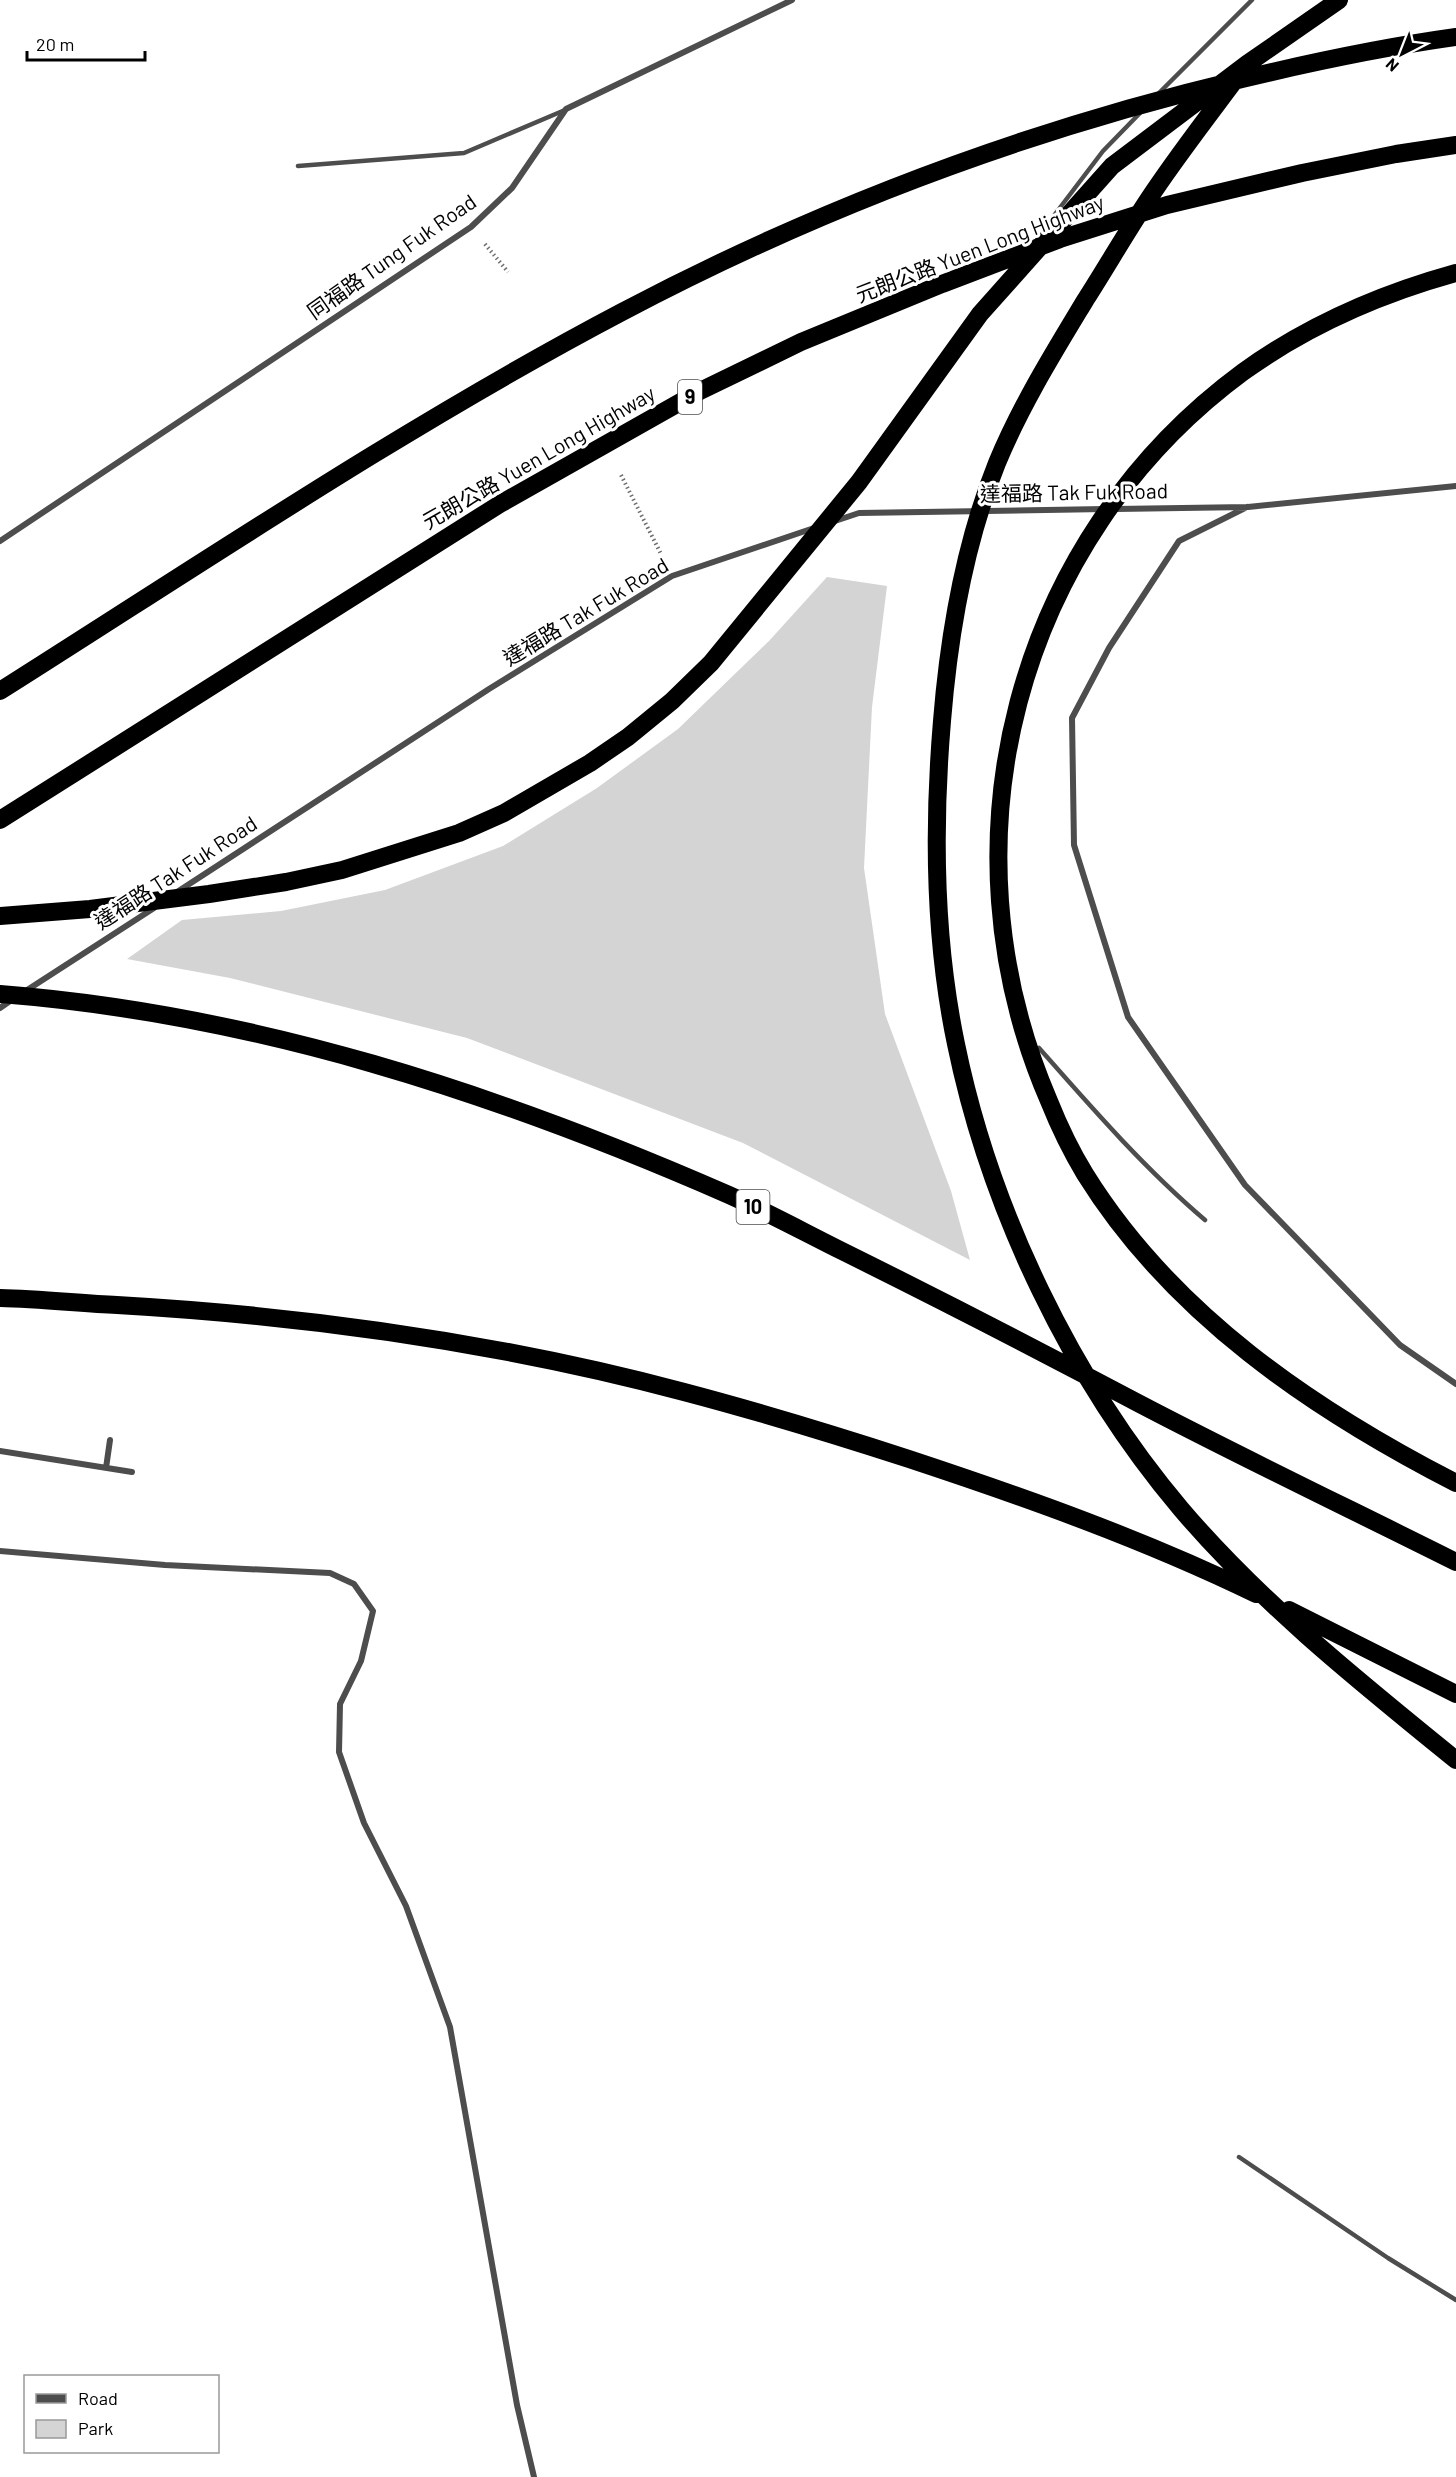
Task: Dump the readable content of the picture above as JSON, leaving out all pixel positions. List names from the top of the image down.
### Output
{
  "streets": {
    "highway": ["元朗公路 Yuen Long Highway", "9", "10"],
    "street": ["同福路 Tung Fuk Road", "達福路 Tak Fuk Road"]
  },
  "legend": ["Road", "Park"],
  "scale_bar": "20 m",
  "north": "bottom left"
}
